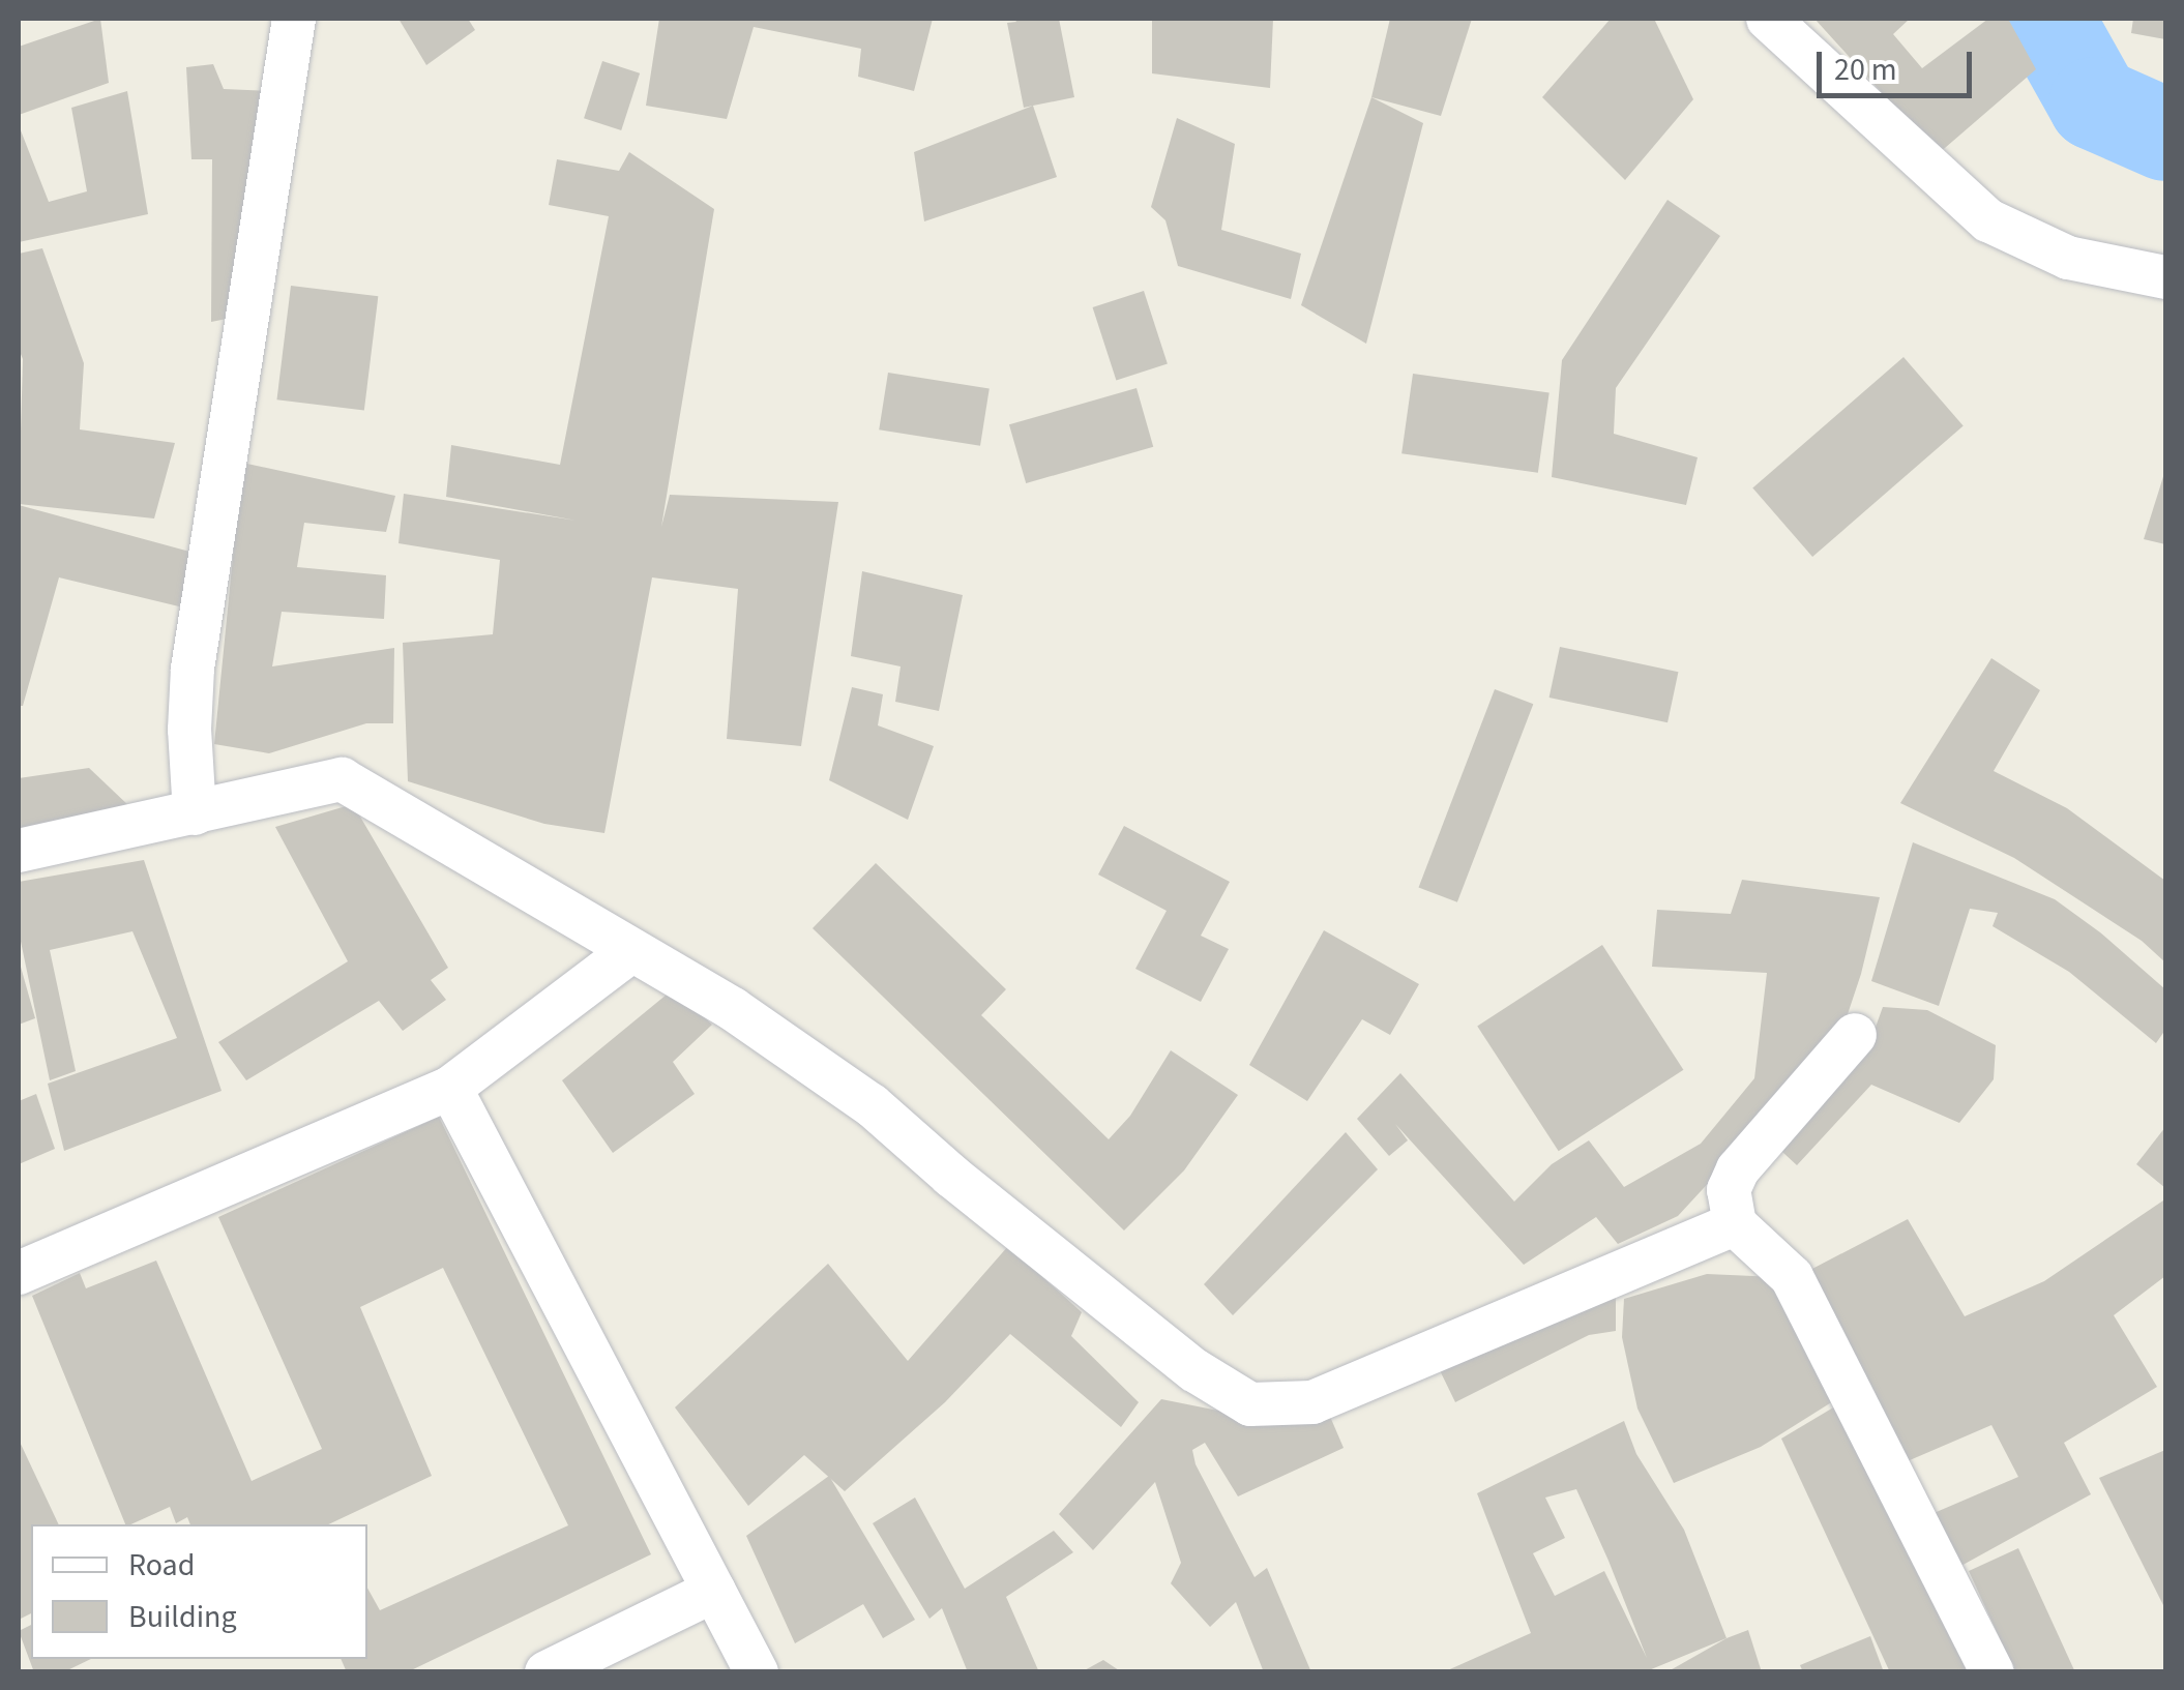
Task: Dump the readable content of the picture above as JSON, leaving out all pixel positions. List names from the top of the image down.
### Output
{
  "legend": ["Road", "Building"],
  "scale_bar": "20 m"
}
